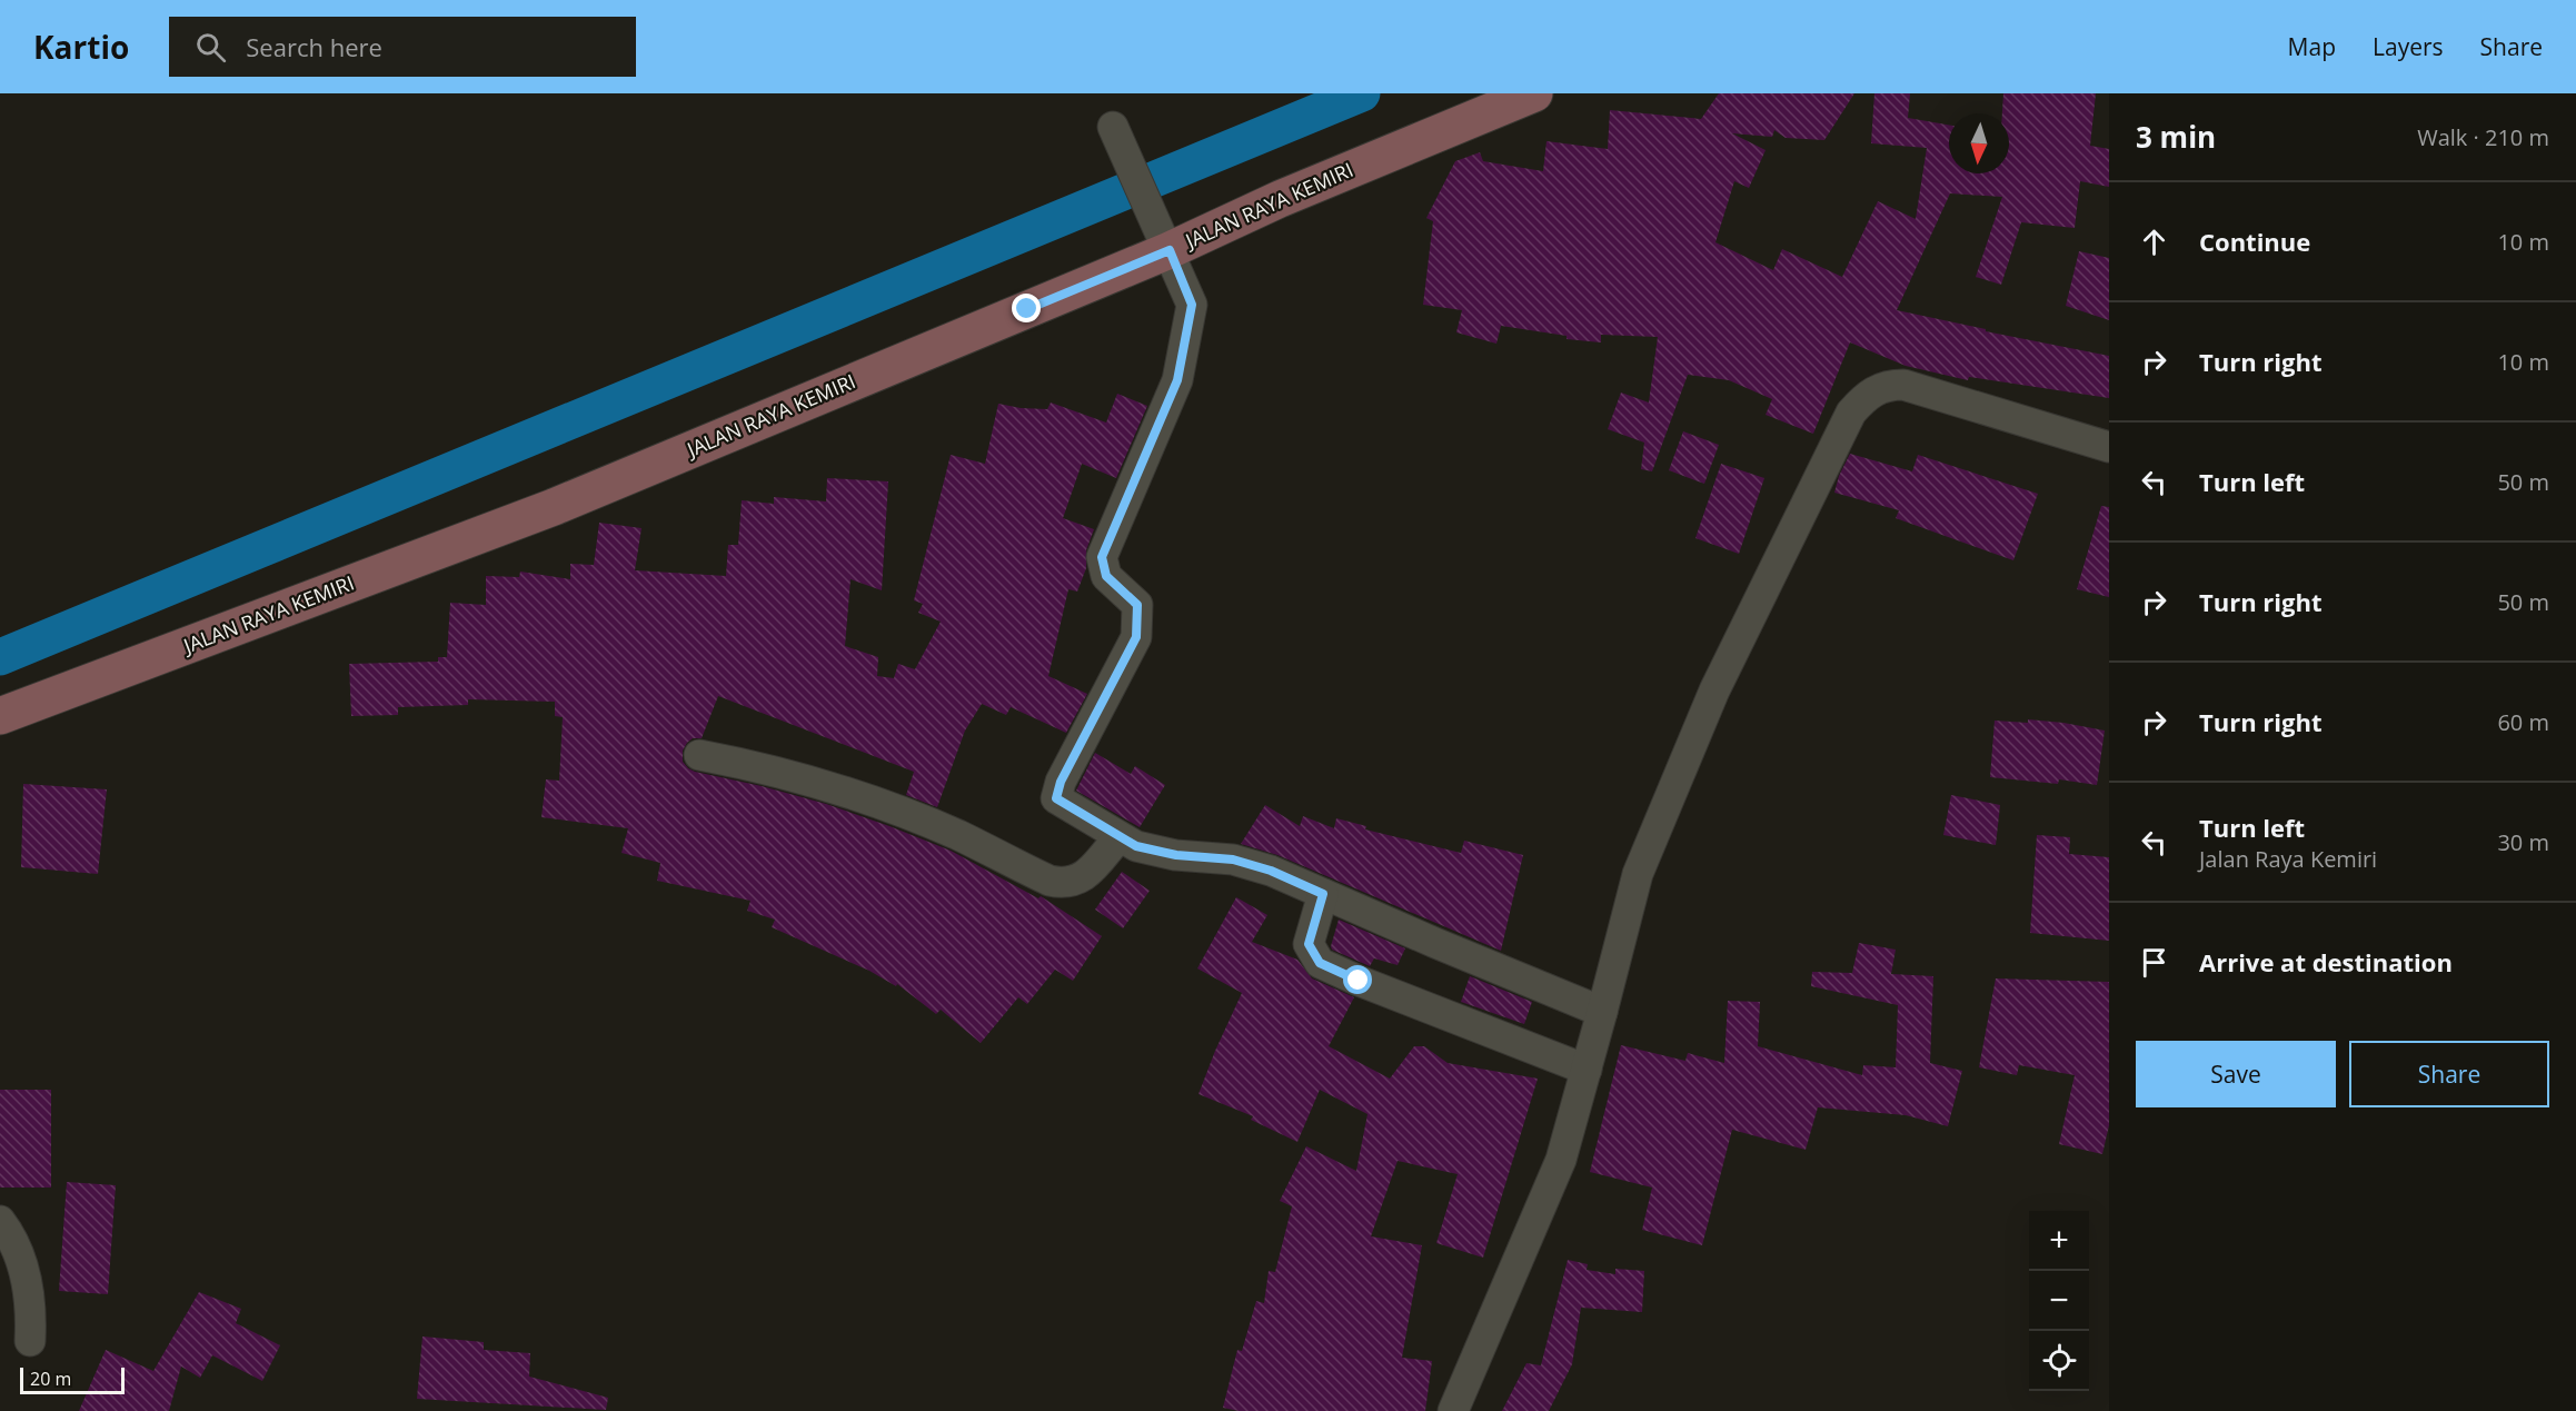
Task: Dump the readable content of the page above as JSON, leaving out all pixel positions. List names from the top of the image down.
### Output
{
  "streets": {
    "main road": ["JALAN RAYA KEMIRI"]
  },
  "scale_bar": "20 m",
  "north": "bottom",
  "page": {
    "header": "Kartio",
    "search": "Search here",
    "nav": ["Map", "Layers", "Share"],
    "heading": ["3 min", "Walk · 210 m"],
    "list": [
      ["Continue", "10 m"],
      ["Turn right", "10 m"],
      ["Turn left", "50 m"],
      ["Turn right", "50 m"],
      ["Turn right", "60 m"],
      ["Turn left", "Jalan Raya Kemiri", "30 m"],
      "Arrive at destination"
    ],
    "buttons": ["Save", "Share"],
    "map_buttons": ["+", "−"],
    "scale": "20 m"
  }
}
